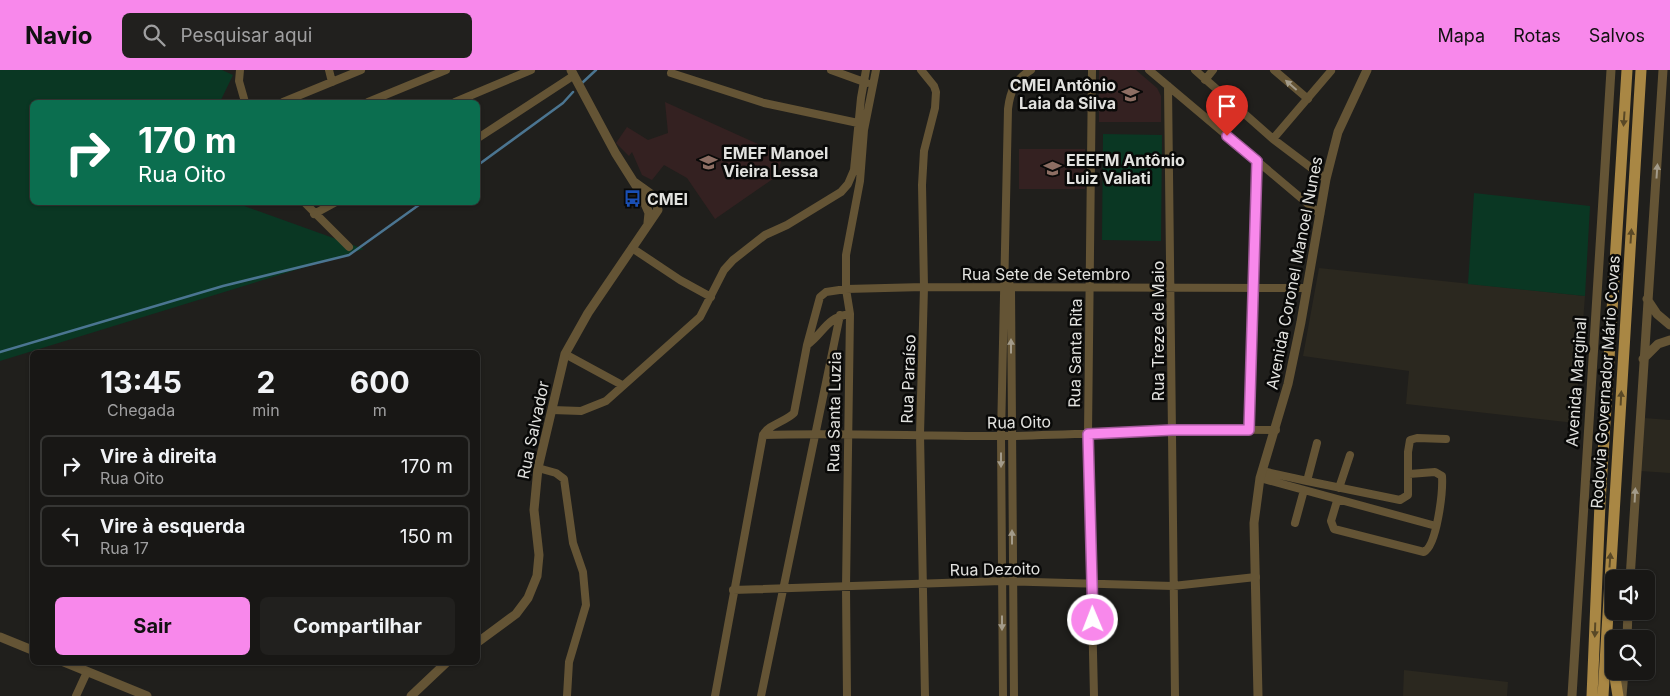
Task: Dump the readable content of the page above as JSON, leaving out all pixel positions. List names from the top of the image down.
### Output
{
  "streets": {
    "main road": ["Rodovia Governador Mário Covas"],
    "street": [
      "Avenida Coronel Manoel Nunes",
      "Rua Sete de Setembro",
      "Rua Treze de Maio",
      "Rua Santa Rita",
      "Rua Paraíso",
      "Avenida Marginal",
      "Rua Santa Luzia",
      "Rua Oito",
      "Rua Salvador",
      "Rua Dezoito"
    ]
  },
  "crossings": [
    ["Avenida Coronel Manoel Nunes", "Rua Sete de Setembro"],
    ["Avenida Coronel Manoel Nunes", "Rua Oito"],
    ["Avenida Coronel Manoel Nunes", "Rua Dezoito"],
    ["Rua Sete de Setembro", "Rua Treze de Maio"],
    ["Rua Sete de Setembro", "Rua Santa Rita"],
    ["Rua Sete de Setembro", "Rua Paraíso"],
    ["Rua Sete de Setembro", "Rua Santa Luzia"],
    ["Rua Treze de Maio", "Rua Oito"],
    ["Rua Treze de Maio", "Rua Dezoito"],
    ["Rua Santa Rita", "Rua Oito"],
    ["Rua Santa Rita", "Rua Dezoito"],
    ["Rua Paraíso", "Rua Oito"],
    ["Rua Paraíso", "Rua Dezoito"],
    ["Rua Santa Luzia", "Rua Oito"],
    ["Rua Santa Luzia", "Rua Dezoito"]
  ],
  "places": {
    "school or university": ["CMEI Antônio Laia da Silva", "EMEF Manoel Vieira Lessa", "EEEFM Antônio Luiz Valiati"],
    "bus stop": ["CMEI"]
  },
  "page": {
    "header": "Navio",
    "search": "Pesquisar aqui",
    "nav": ["Mapa", "Rotas", "Salvos"],
    "turn": ["170 m", "Rua Oito"],
    "eta": [
      "13:45",
      "Chegada",
      "2",
      "min",
      "600",
      "m"
    ],
    "list": [
      {
        "name": "Vire à direita",
        "note": "Rua Oito",
        "value": "170 m"
      },
      {
        "name": "Vire à esquerda",
        "note": "Rua 17",
        "value": "150 m"
      }
    ],
    "buttons": ["Sair", "Compartilhar"]
  }
}
